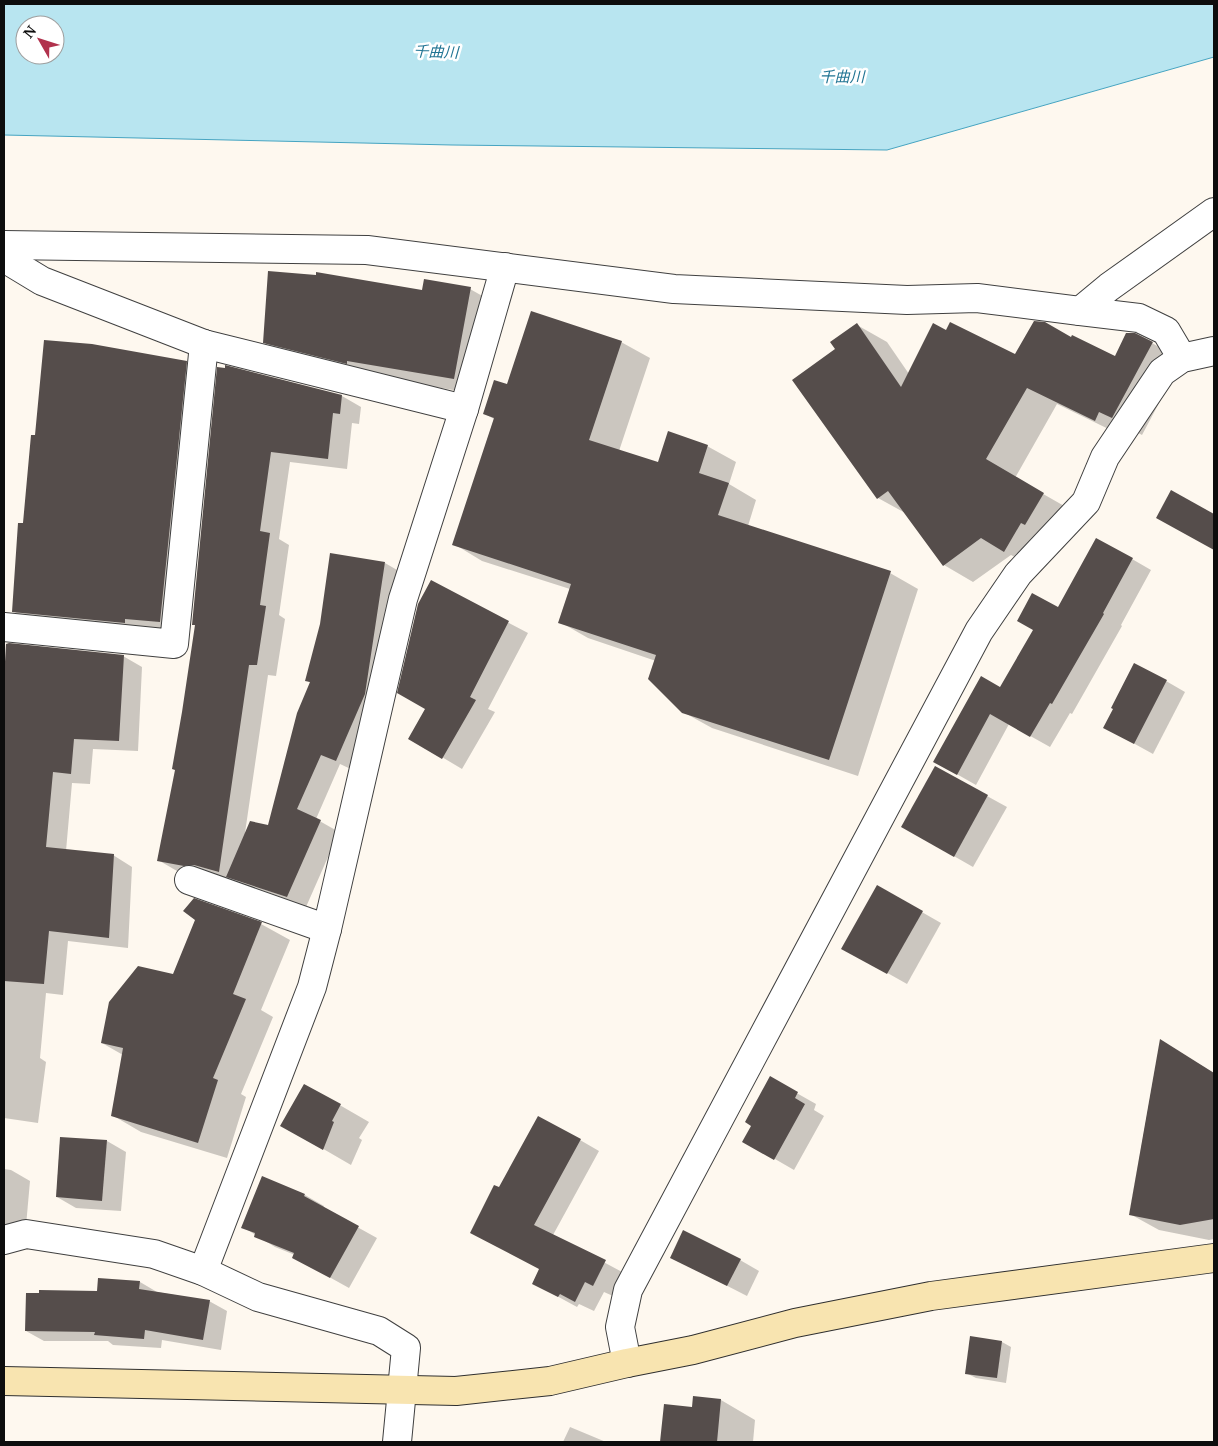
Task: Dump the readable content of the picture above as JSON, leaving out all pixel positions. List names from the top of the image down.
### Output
{
  "water": ["千曲川"],
  "north": "top left"
}
